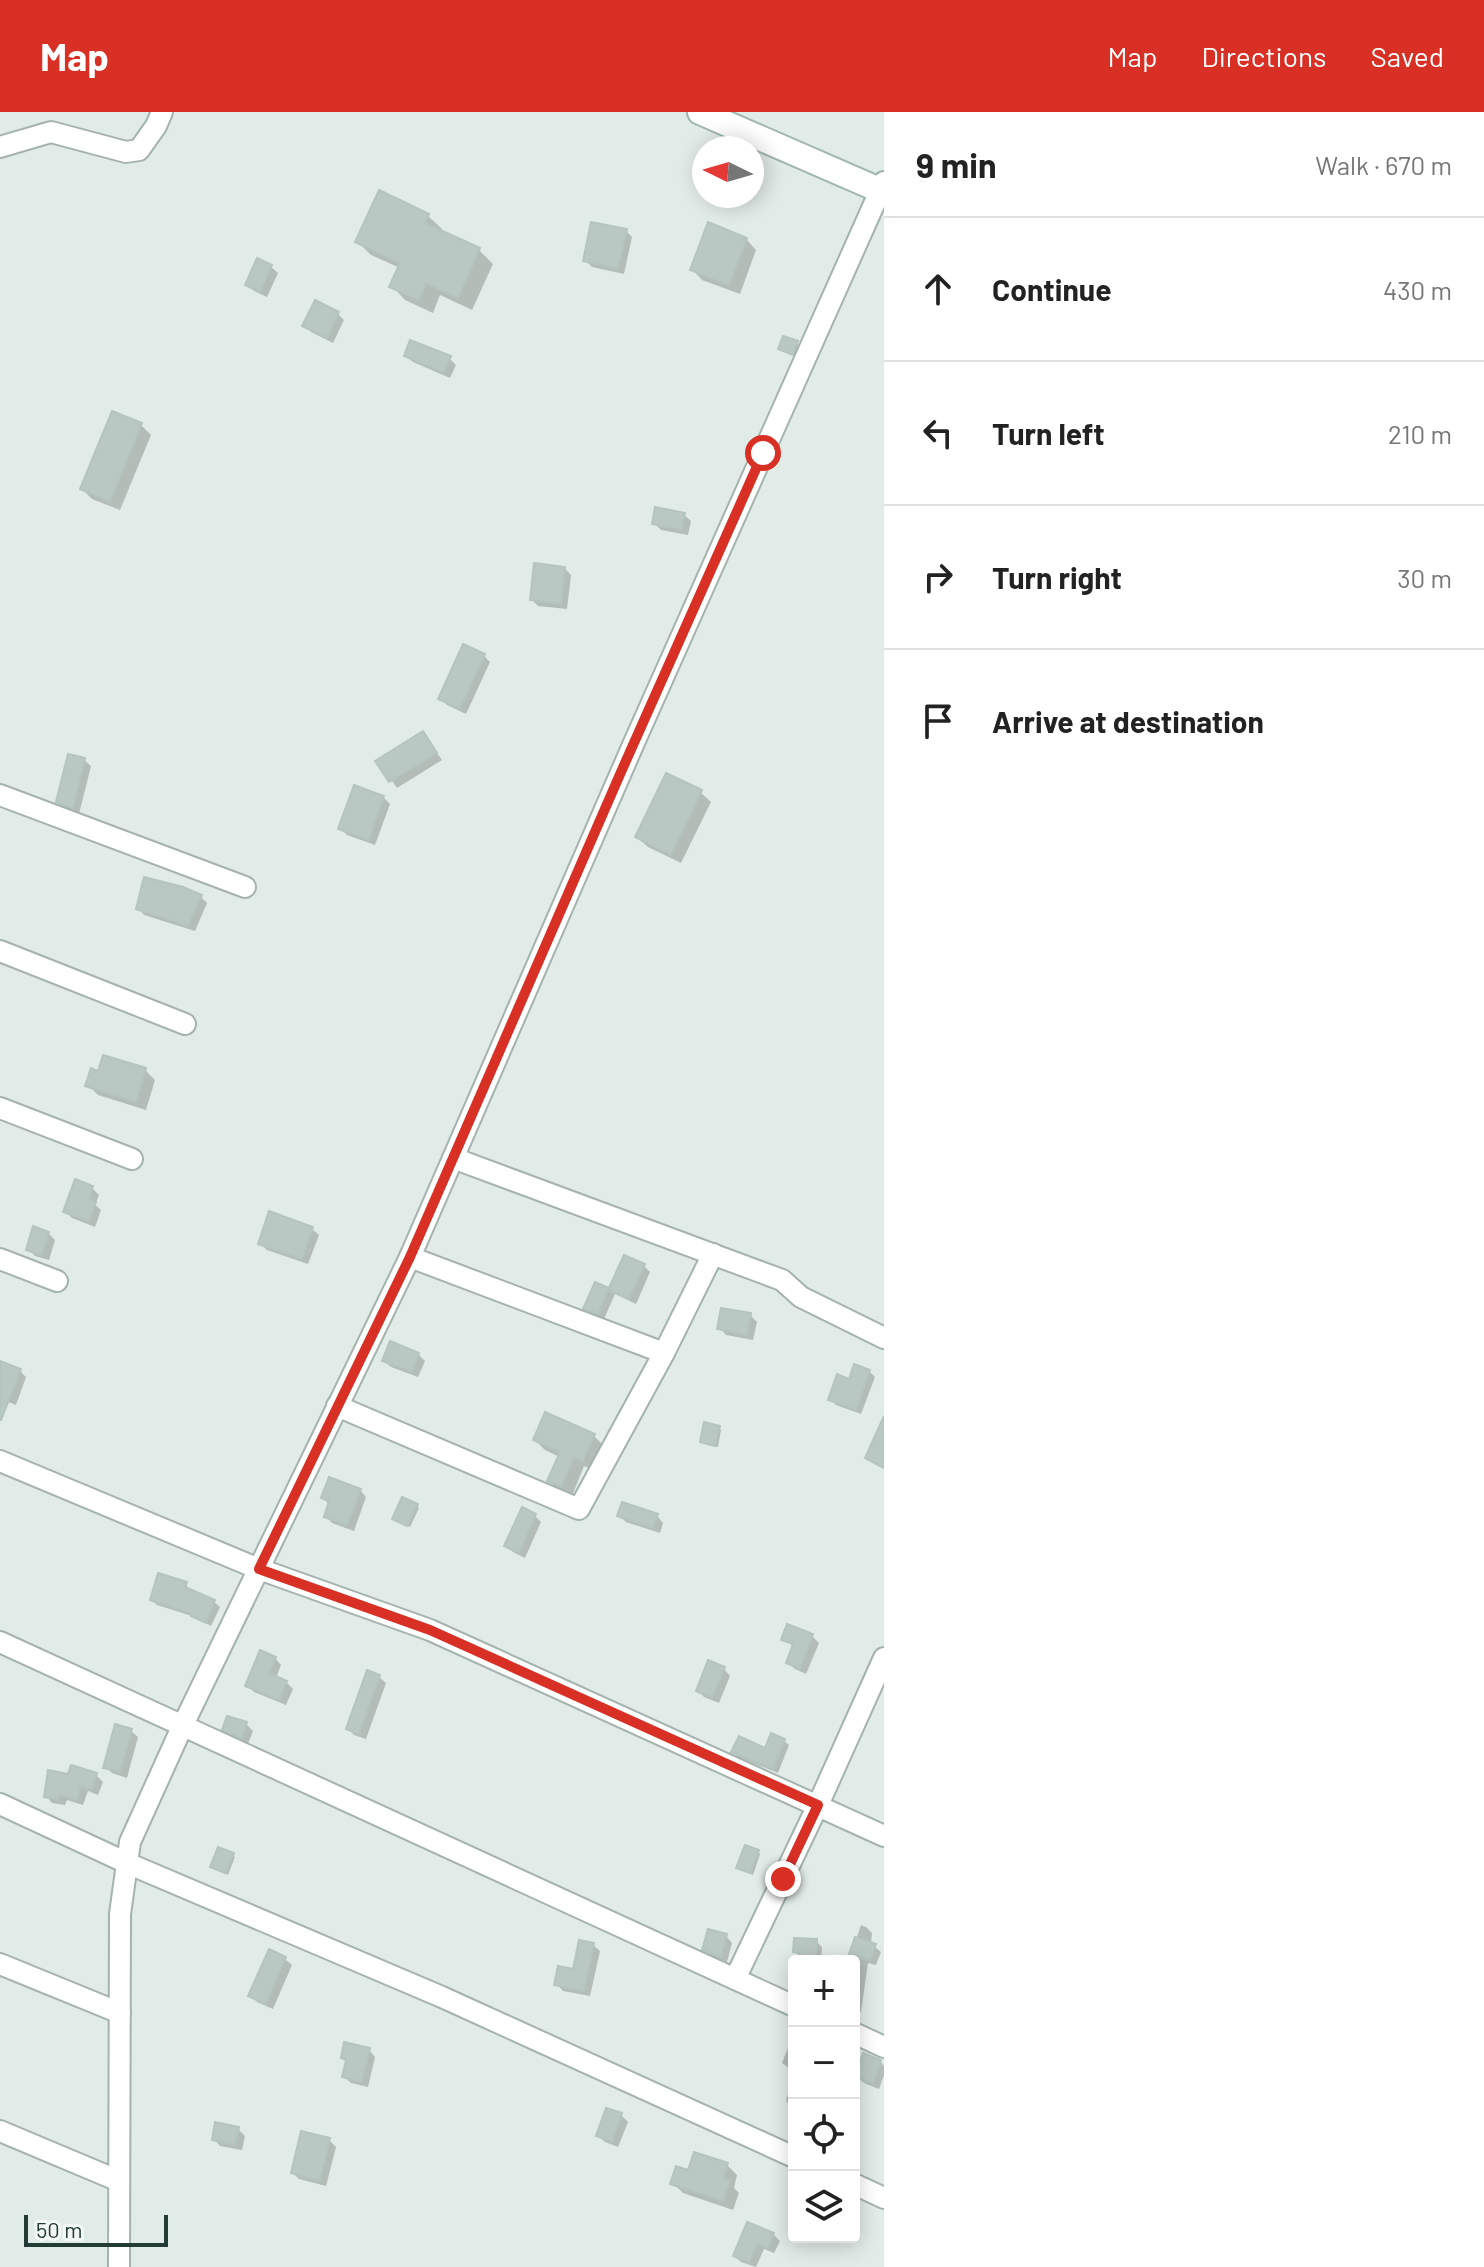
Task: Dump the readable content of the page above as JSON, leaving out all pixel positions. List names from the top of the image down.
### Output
{
  "scale_bar": "50 m",
  "north": "left",
  "page": {
    "header": "Map",
    "nav": ["Map", "Directions", "Saved"],
    "heading": ["9 min", "Walk · 670 m"],
    "list": [
      ["Continue", "430 m"],
      ["Turn left", "210 m"],
      ["Turn right", "30 m"],
      "Arrive at destination"
    ],
    "map_buttons": ["+", "−"],
    "scale": "50 m"
  }
}
